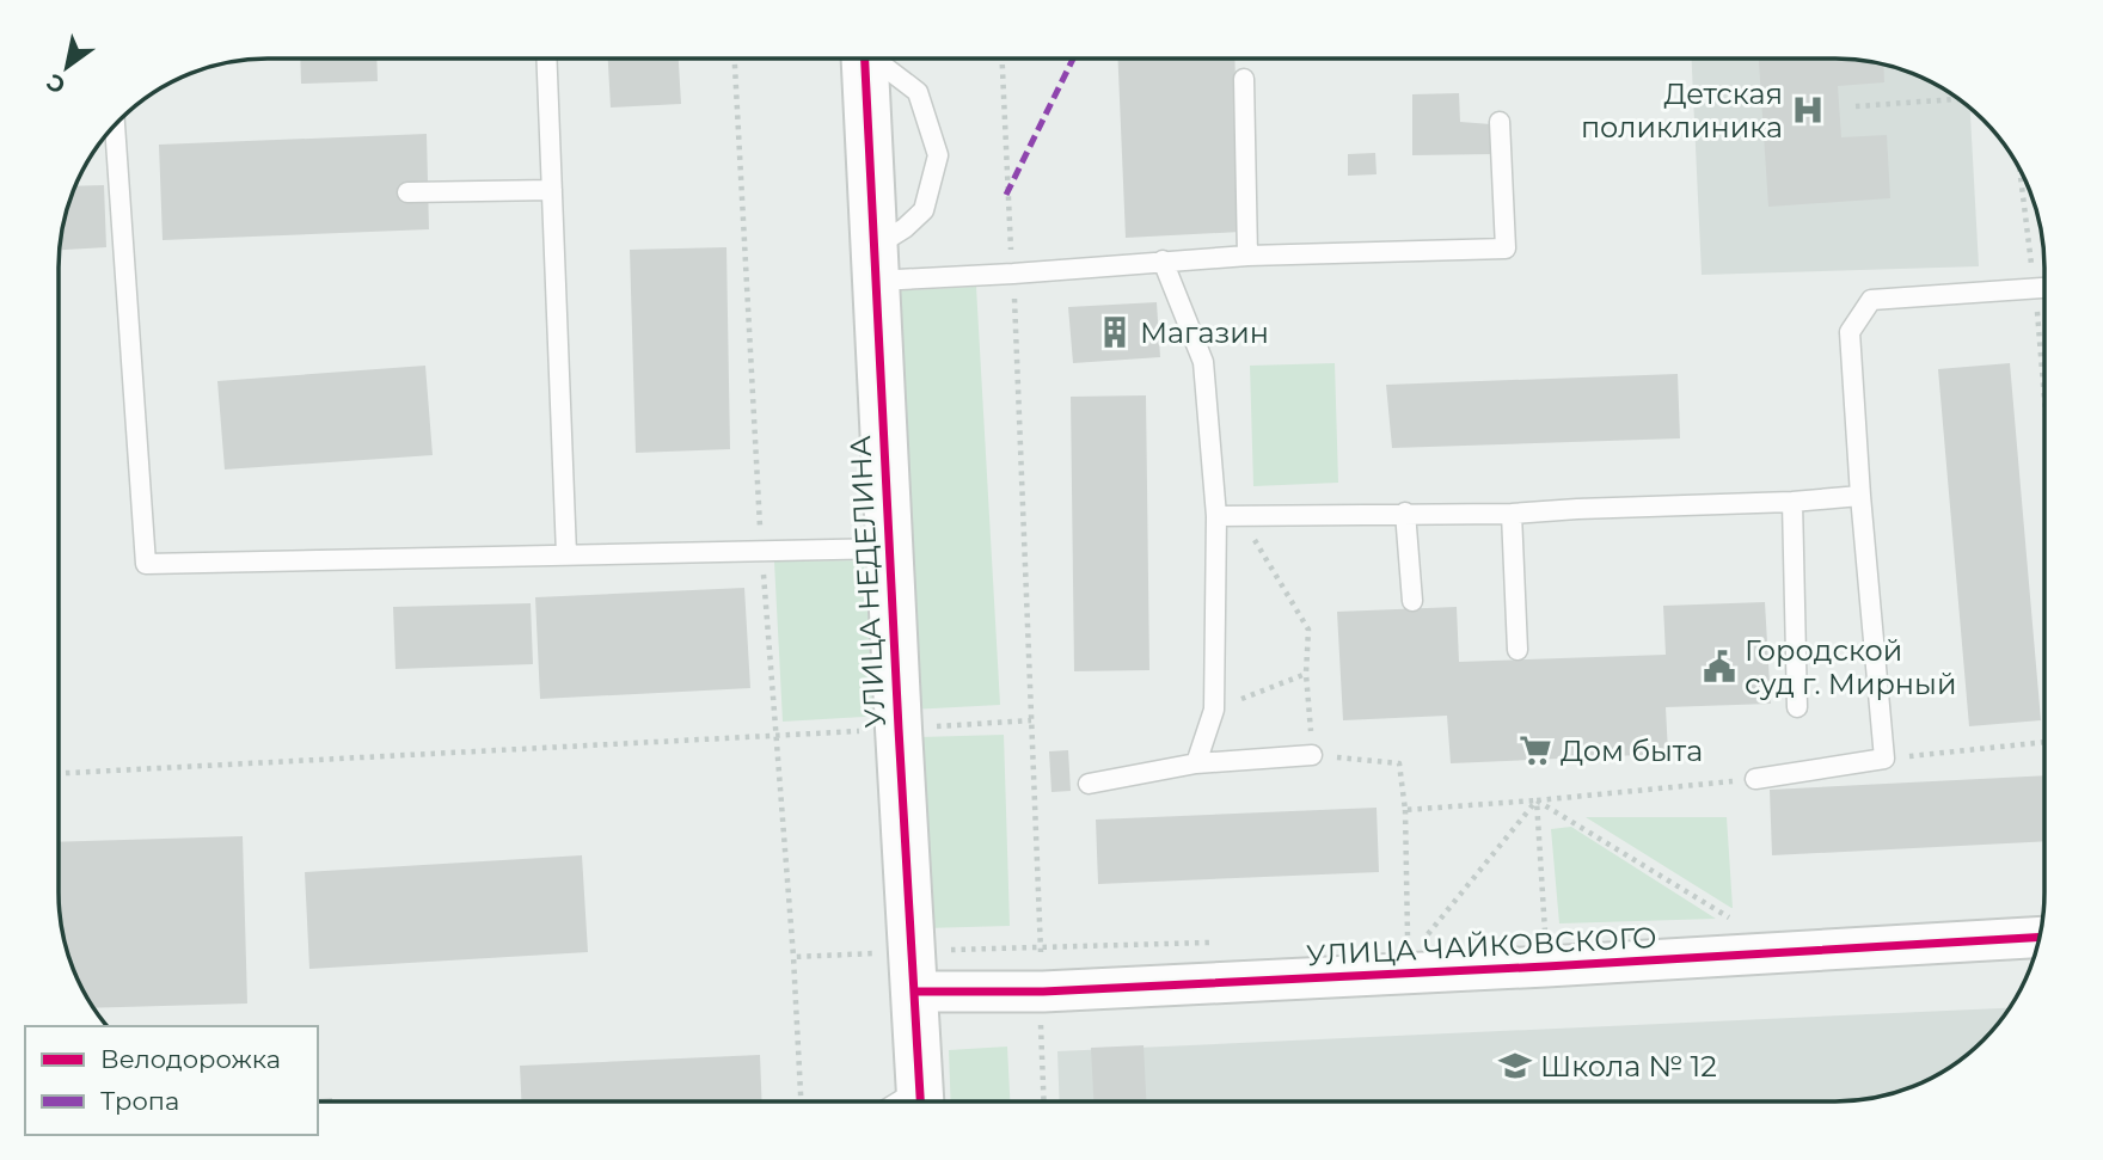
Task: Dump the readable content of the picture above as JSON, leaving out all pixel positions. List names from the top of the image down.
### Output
{
  "streets": {
    "street": ["УЛИЦА НЕДЕЛИНА", "УЛИЦА ЧАЙКОВСКОГО"]
  },
  "crossings": [
    ["УЛИЦА НЕДЕЛИНА", "УЛИЦА ЧАЙКОВСКОГО"]
  ],
  "places": {
    "hospital": ["Детская поликлиника"],
    "building": ["Магазин"],
    "public building": ["Городской суд г. Мирный"],
    "supermarket": ["Дом быта"],
    "school or university": ["Школа № 12"]
  },
  "legend": ["Велодорожка", "Тропа"],
  "north": "bottom left"
}
